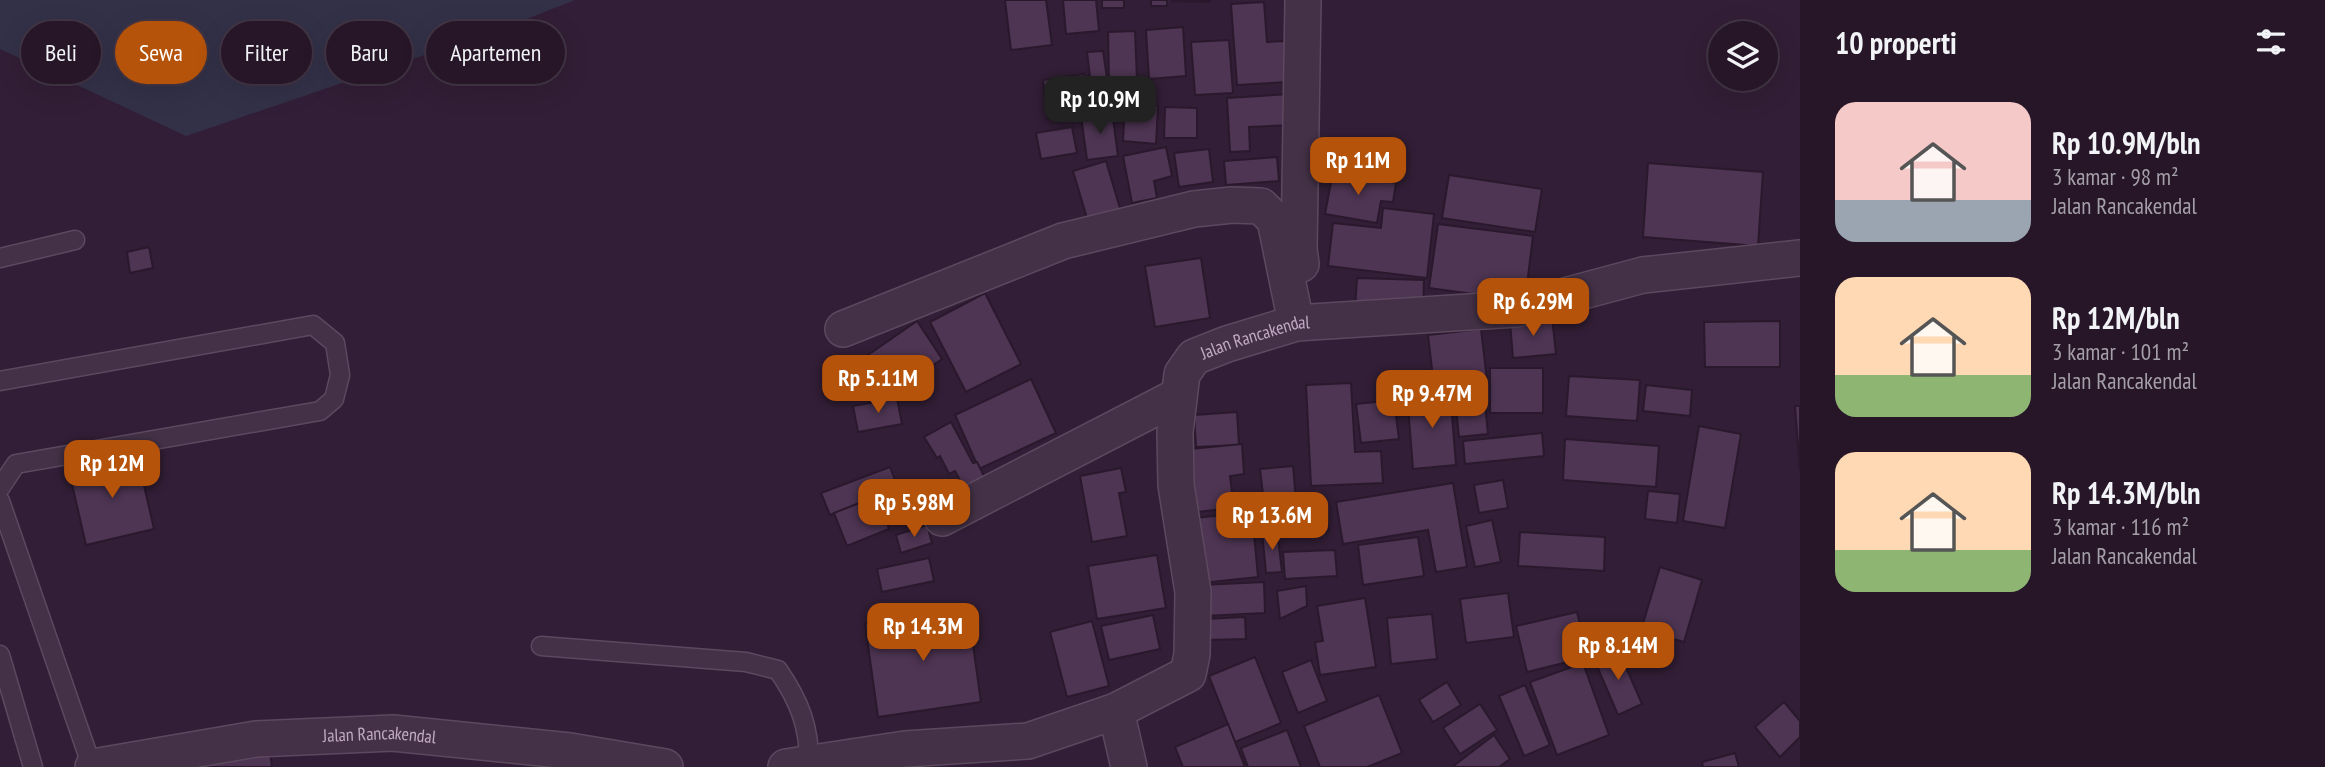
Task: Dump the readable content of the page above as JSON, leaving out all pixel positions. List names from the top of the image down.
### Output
{
  "streets": {
    "street": ["Jalan Rancakendal"]
  },
  "page": {
    "heading": "10 properti",
    "chip": [
      "Beli",
      "Sewa",
      "Filter",
      "Baru",
      "Apartemen"
    ],
    "price": [
      "Rp 10.9M",
      "Rp 11M",
      "Rp 6.29M",
      "Rp 5.11M",
      "Rp 9.47M",
      "Rp 12M",
      "Rp 5.98M",
      "Rp 13.6M",
      "Rp 14.3M",
      "Rp 8.14M"
    ],
    "list": [
      {
        "name": "Rp 10.9M/bln",
        "note": "3 kamar · 98 m² · Jalan Rancakendal"
      },
      {
        "name": "Rp 12M/bln",
        "note": "3 kamar · 101 m² · Jalan Rancakendal"
      },
      {
        "name": "Rp 14.3M/bln",
        "note": "3 kamar · 116 m² · Jalan Rancakendal"
      }
    ]
  }
}
